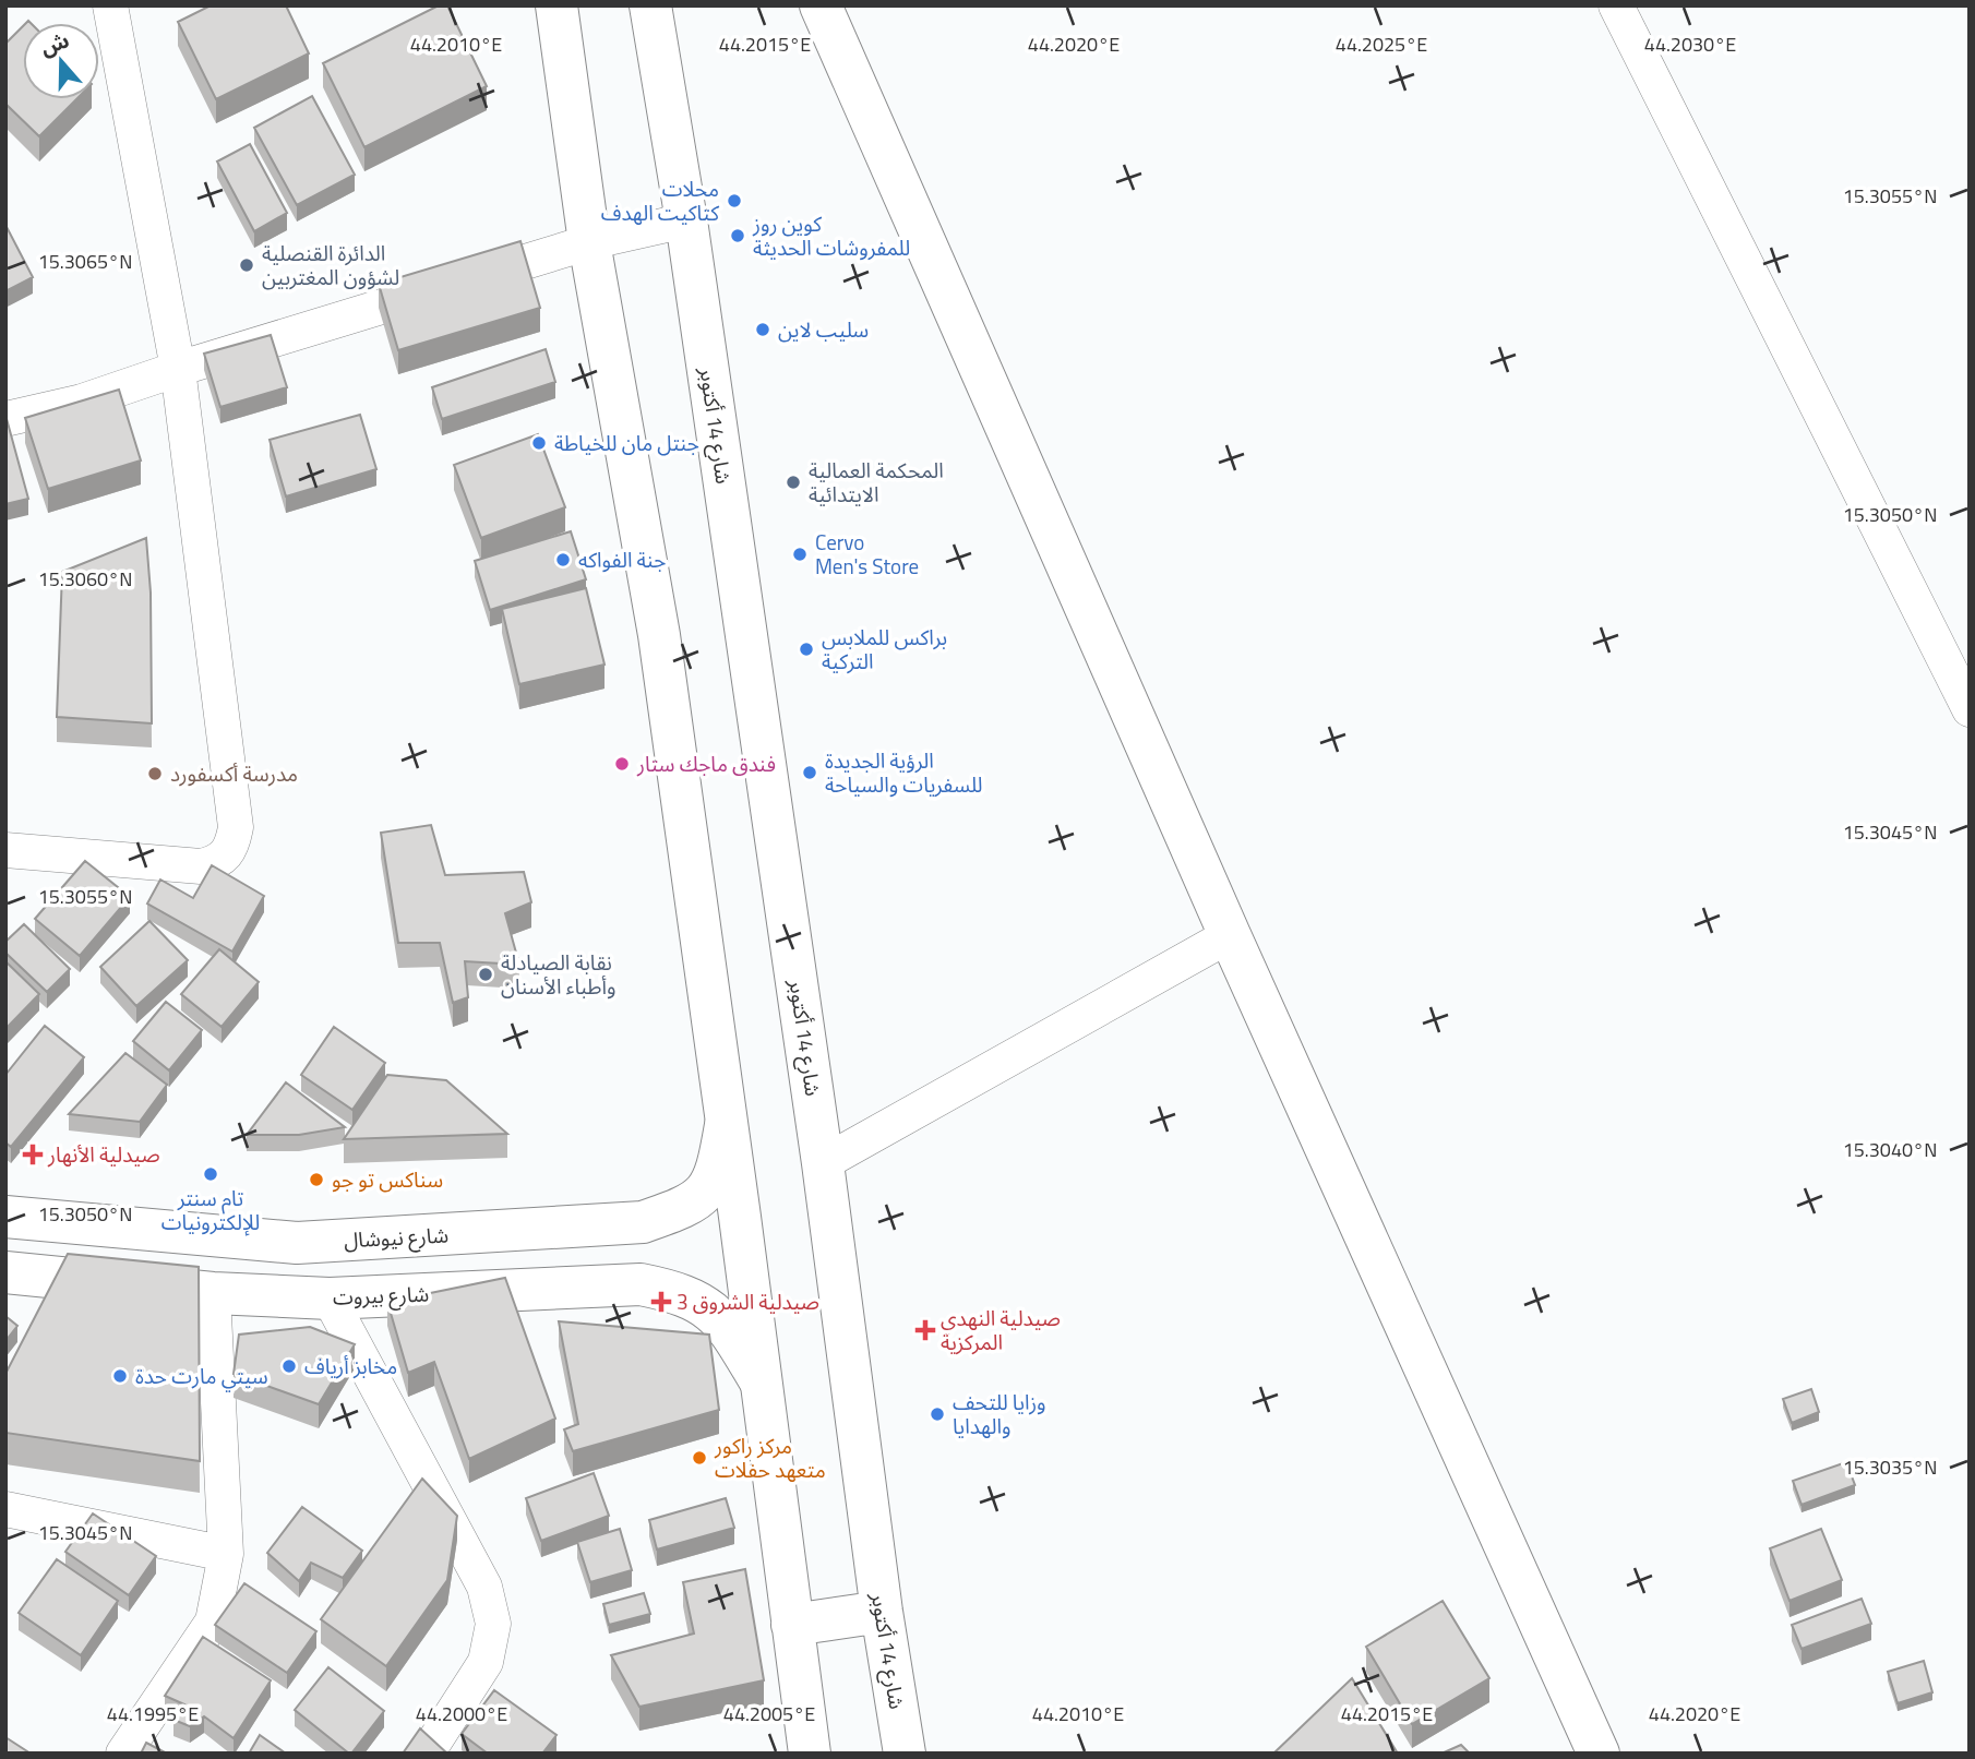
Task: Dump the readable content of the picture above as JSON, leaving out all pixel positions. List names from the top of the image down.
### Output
{
  "streets": {
    "main road": ["شارع 14 أكتوبر", "شارع نيوشال", "شارع بيروت"]
  },
  "places": {
    "other": [
      "محلات كتاكيت الهدف",
      "كوين روز للمفروشات الحديثة",
      "الدائرة القنصلية لشؤون المغتربين",
      "سليب لاين",
      "جنتل مان للخياطة",
      "المحكمة العمالية الايتدائية",
      "Cervo Men's Store",
      "جنة الفواكه",
      "براكس للملابس التركية",
      "فندق ماجك ستار",
      "الرؤية الجديدة للسفريات والسياحة",
      "مدرسة أكسفورد",
      "نقابة الصيادلة وأطباء الأسنان",
      "تام سنتر للإلكترونيات",
      "سناكس تو جو",
      "مخابز أرياف",
      "سيتي مارت حدة",
      "وزايا للتحف والهدايا",
      "مركز راكور متعهد حفلات"
    ],
    "health": ["صيدلية الأنهار", "صيدلية الشروق 3", "صيدلية النهدي المركزية"]
  },
  "north": "top",
  "coordinates": [
    "44.2010°E",
    "44.2015°E",
    "44.2020°E",
    "44.2025°E",
    "44.2030°E",
    "15.3055°N",
    "15.3065°N",
    "15.3050°N",
    "15.3060°N",
    "15.3045°N",
    "15.3040°N",
    "15.3035°N",
    "44.1995°E",
    "44.2000°E",
    "44.2005°E"
  ]
}
